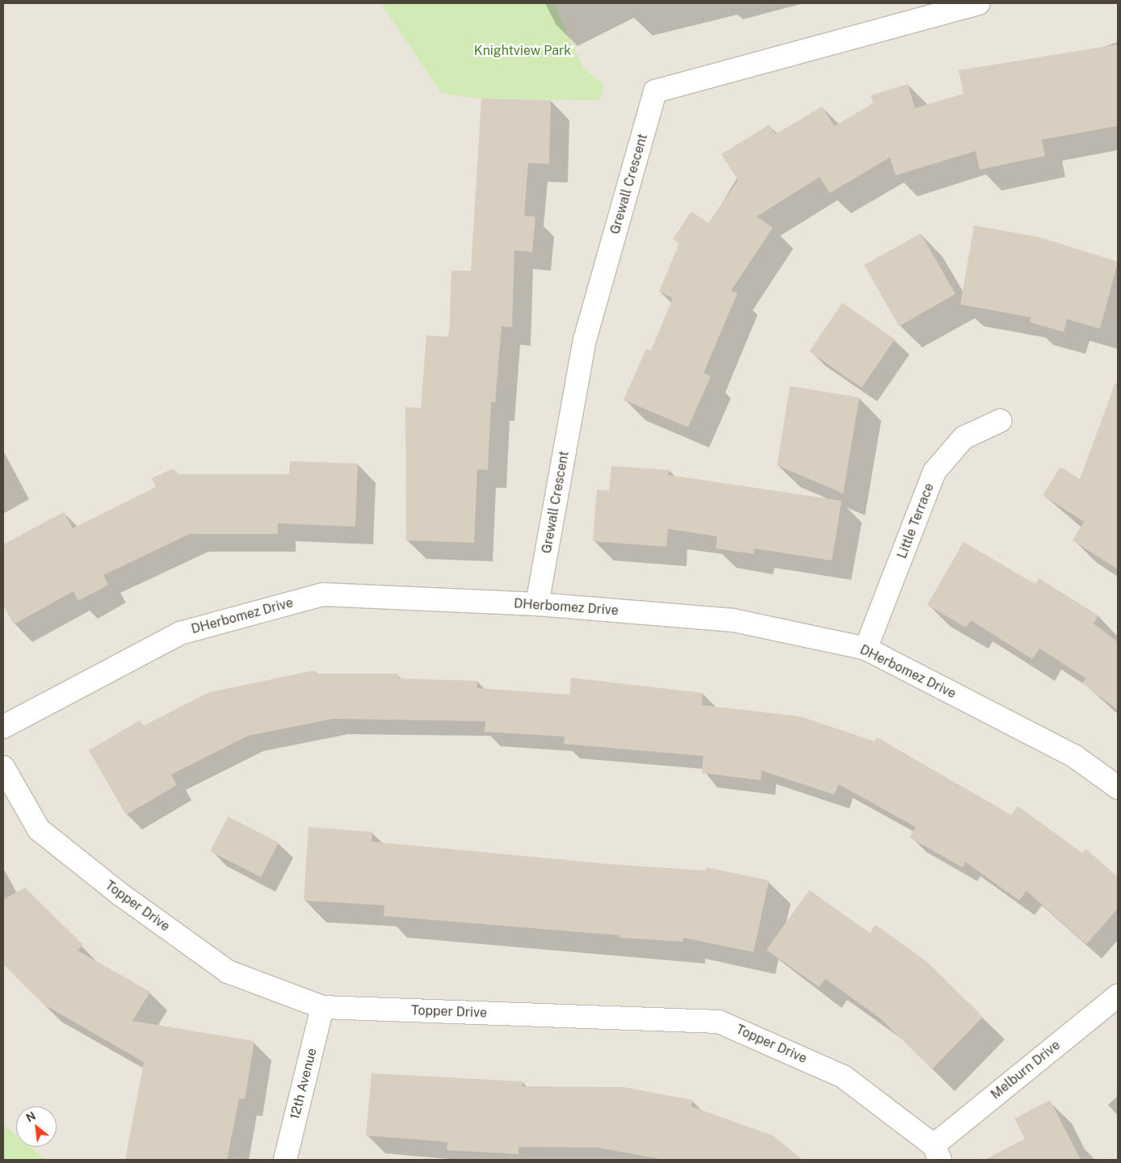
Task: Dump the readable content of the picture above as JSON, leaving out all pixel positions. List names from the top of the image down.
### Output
{
  "streets": {
    "street": [
      "Grewall Crescent",
      "Little Terrace",
      "DHerbomez Drive",
      "Topper Drive",
      "Melburn Drive",
      "12th Avenue"
    ]
  },
  "crossings": [
    ["Grewall Crescent", "DHerbomez Drive"],
    ["Little Terrace", "DHerbomez Drive"],
    ["Topper Drive", "Melburn Drive"],
    ["Topper Drive", "12th Avenue"]
  ],
  "parks": ["Knightview Park"],
  "north": "top left"
}
